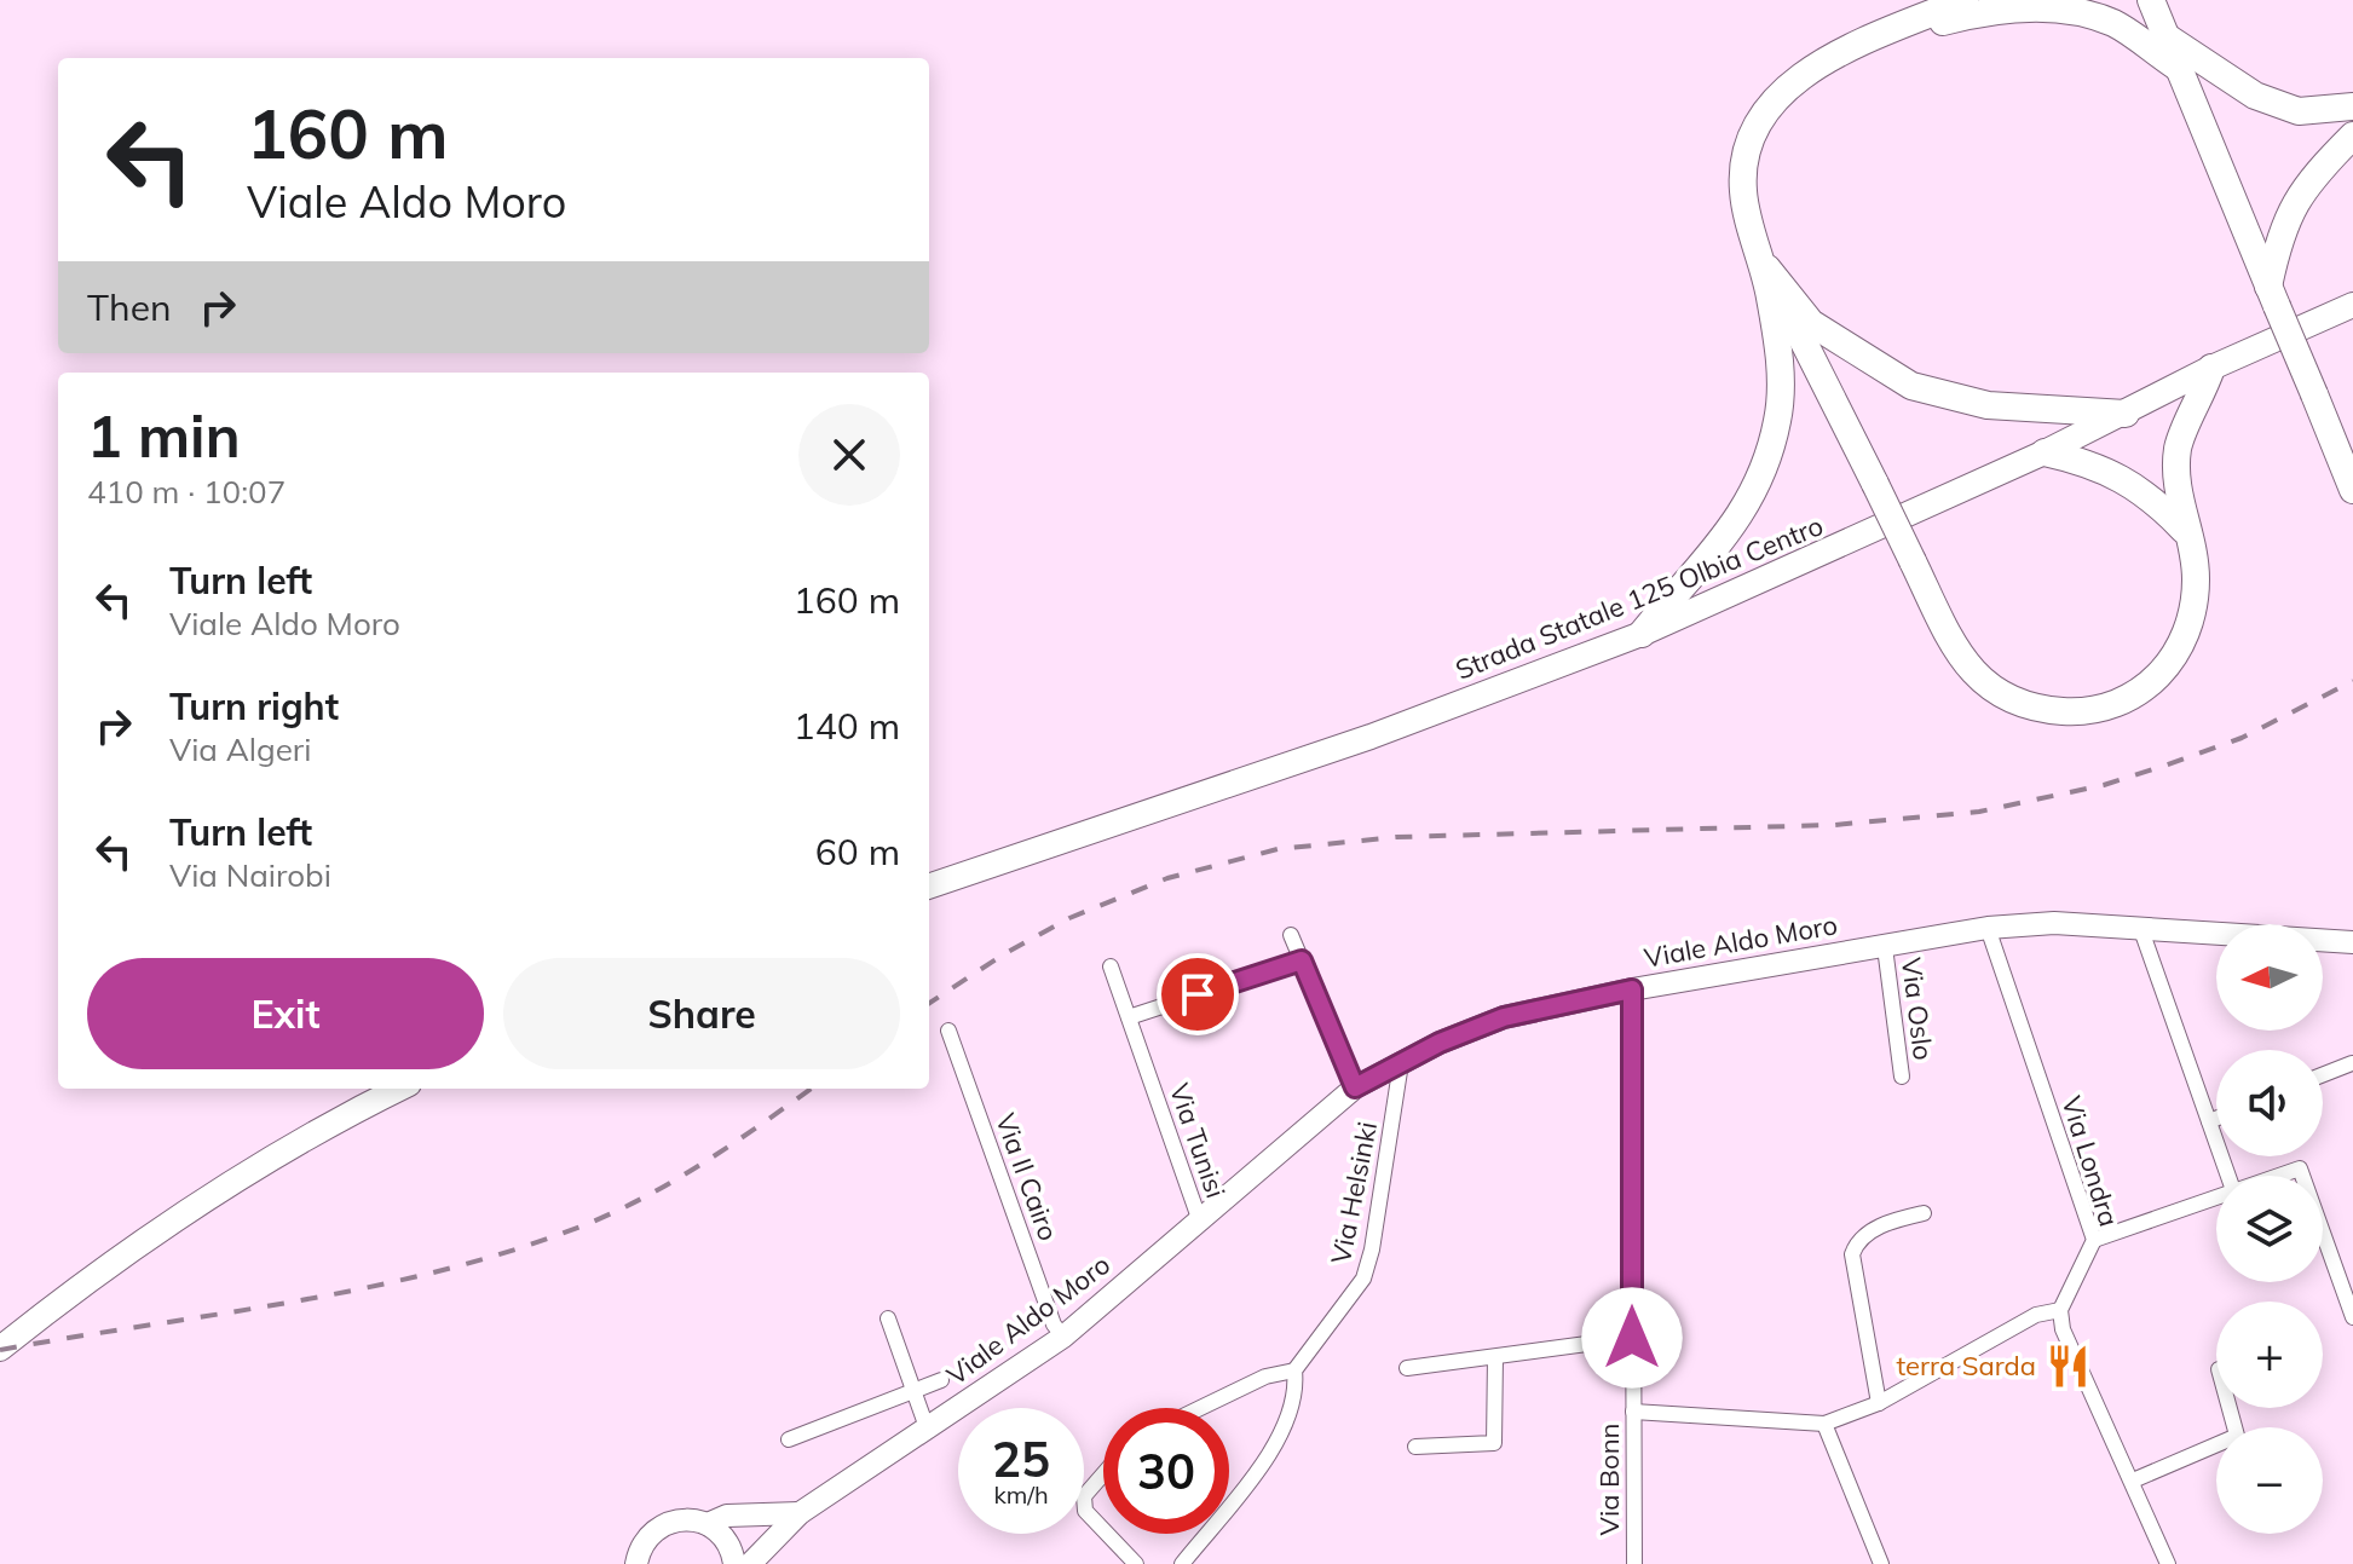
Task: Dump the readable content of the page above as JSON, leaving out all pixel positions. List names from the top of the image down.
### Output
{
  "streets": {
    "main road": ["Strada Statale 125 Olbia Centro", "Viale Aldo Moro"],
    "street": [
      "Via Oslo",
      "Via Tunisi",
      "Via Londra",
      "Via Il Cairo",
      "Via Helsinki",
      "Via Bonn"
    ]
  },
  "crossings": [
    ["Viale Aldo Moro", "Via Oslo"],
    ["Viale Aldo Moro", "Via Tunisi"],
    ["Viale Aldo Moro", "Via Londra"],
    ["Viale Aldo Moro", "Via Il Cairo"],
    ["Viale Aldo Moro", "Via Helsinki"],
    ["Viale Aldo Moro", "Via Bonn"]
  ],
  "places": {
    "restaurant": ["terra Sarda"]
  },
  "north": "left",
  "page": {
    "turn": ["160 m", "Viale Aldo Moro"],
    "then": "Then",
    "heading": ["1 min", "410 m · 10:07"],
    "list": [
      {
        "name": "Turn left",
        "note": "Viale Aldo Moro",
        "value": "160 m"
      },
      {
        "name": "Turn right",
        "note": "Via Algeri",
        "value": "140 m"
      },
      {
        "name": "Turn left",
        "note": "Via Nairobi",
        "value": "60 m"
      }
    ],
    "map_buttons": ["+", "−"],
    "buttons": ["Exit", "Share"],
    "speed": "25 km/h",
    "limit": "30"
  }
}
